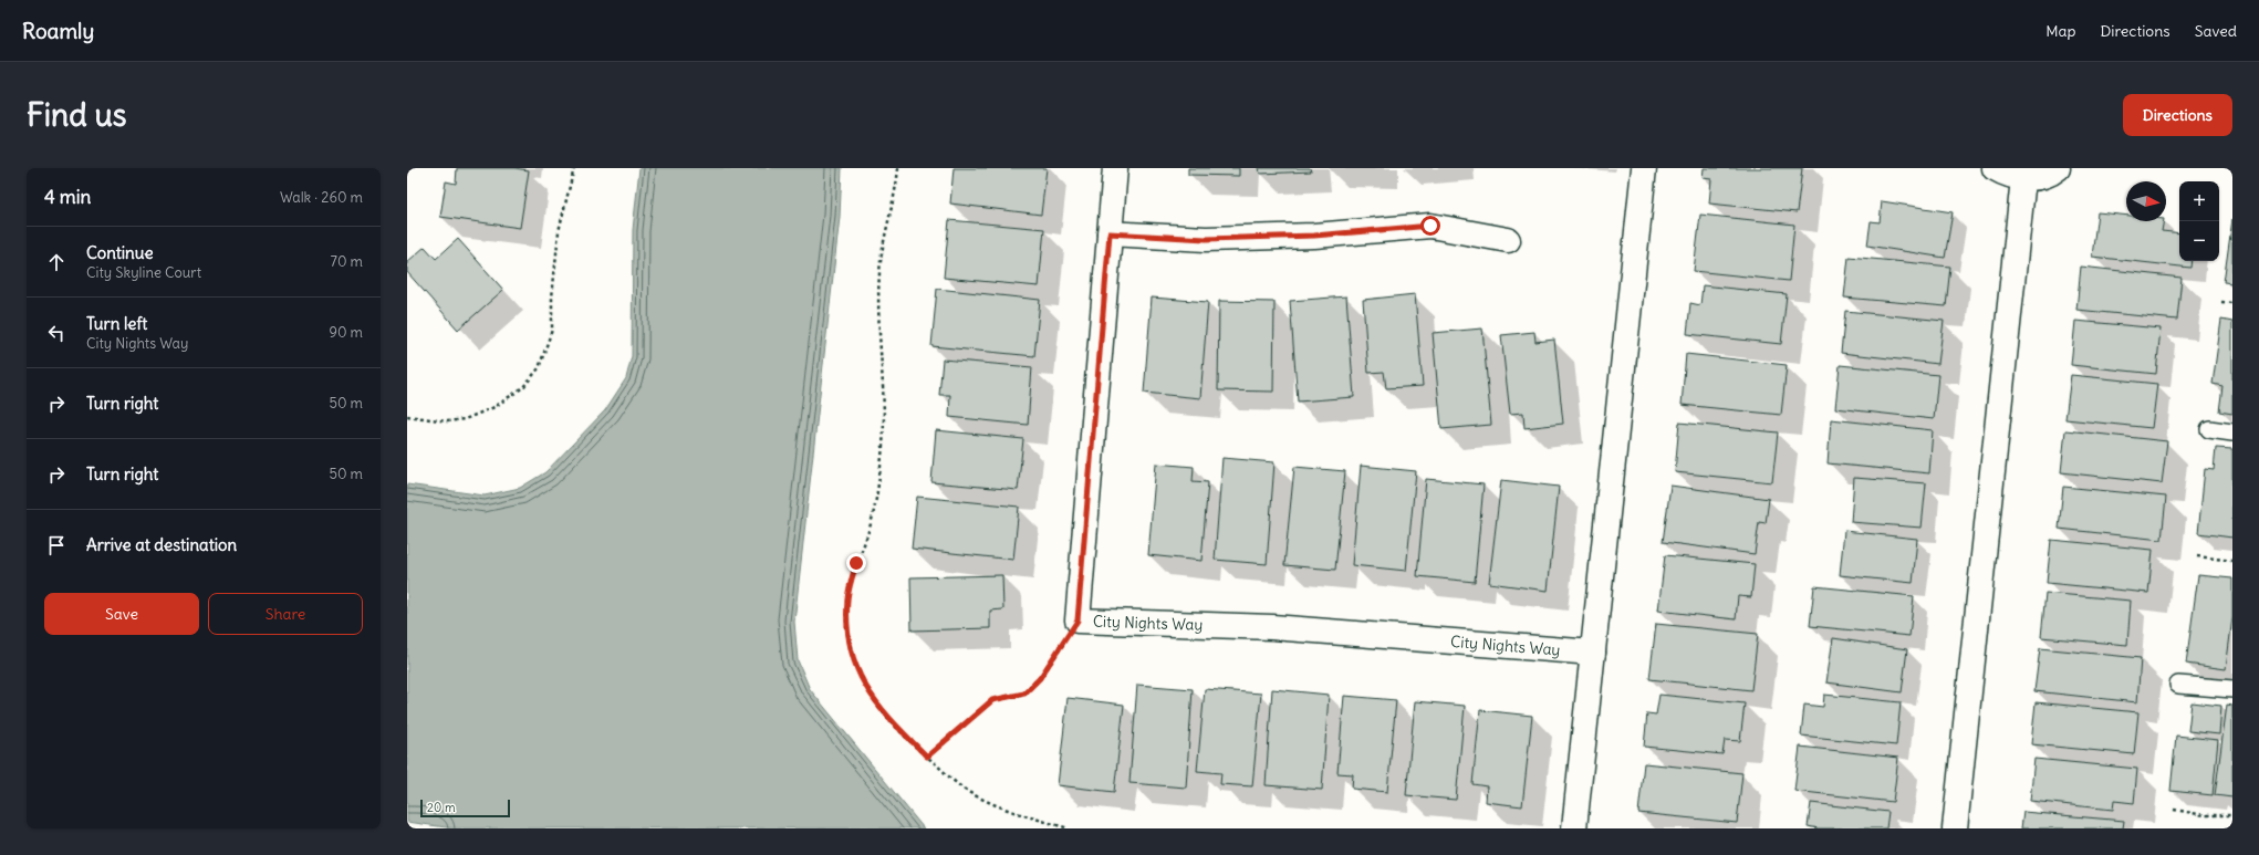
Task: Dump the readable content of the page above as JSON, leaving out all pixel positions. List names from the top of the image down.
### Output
{
  "streets": {
    "street": ["City Nights Way"]
  },
  "scale_bar": "20 m",
  "north": "right",
  "page": {
    "header": "Roamly",
    "nav": ["Map", "Directions", "Saved"],
    "buttons": [
      "Directions",
      ["Save", "Share"]
    ],
    "title": "Find us",
    "heading": ["4 min", "Walk · 260 m"],
    "map_buttons": ["+", "−"],
    "list": [
      ["Continue", "City Skyline Court", "70 m"],
      ["Turn left", "City Nights Way", "90 m"],
      ["Turn right", "50 m"],
      ["Turn right", "50 m"],
      "Arrive at destination"
    ],
    "scale": "20 m"
  }
}
